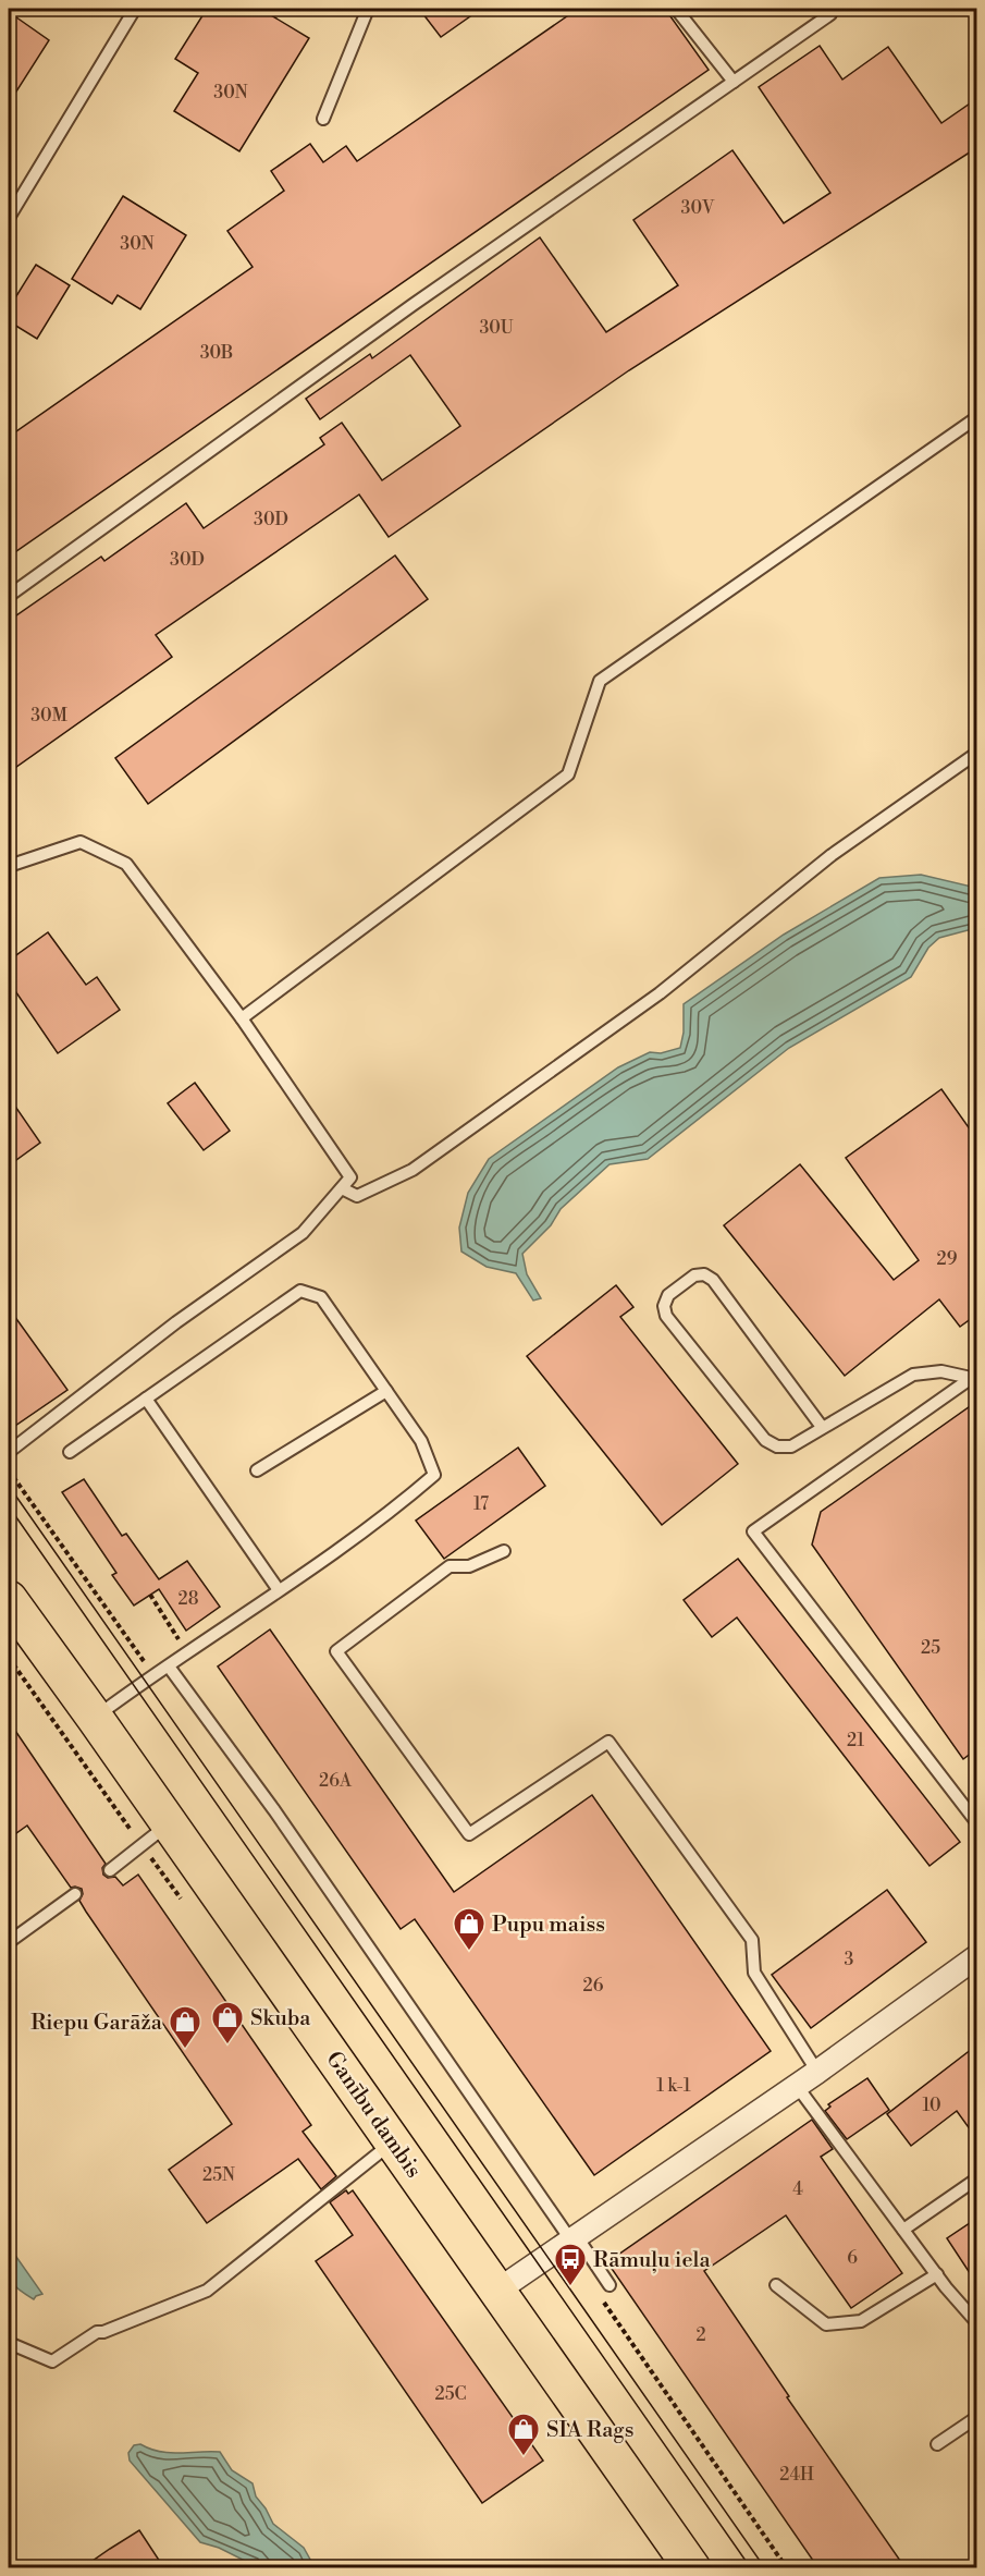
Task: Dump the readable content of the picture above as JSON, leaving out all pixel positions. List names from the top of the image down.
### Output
{
  "streets": {
    "main road": ["Ganību dambis"]
  },
  "places": {
    "shop": [
      "Pupu maiss",
      "Skuba",
      "Riepu Garāža",
      "SIA Rags"
    ],
    "bus stop": ["Rāmuļu iela"]
  },
  "house_numbers": [
    "30N",
    "30V",
    "30N",
    "30U",
    "30B",
    "30D",
    "30D",
    "30M",
    "29",
    "17",
    "28",
    "25",
    "21",
    "26A",
    "3",
    "26",
    "1 k-1",
    "10",
    "25N",
    "4",
    "6",
    "2",
    "25C",
    "24H"
  ]
}
